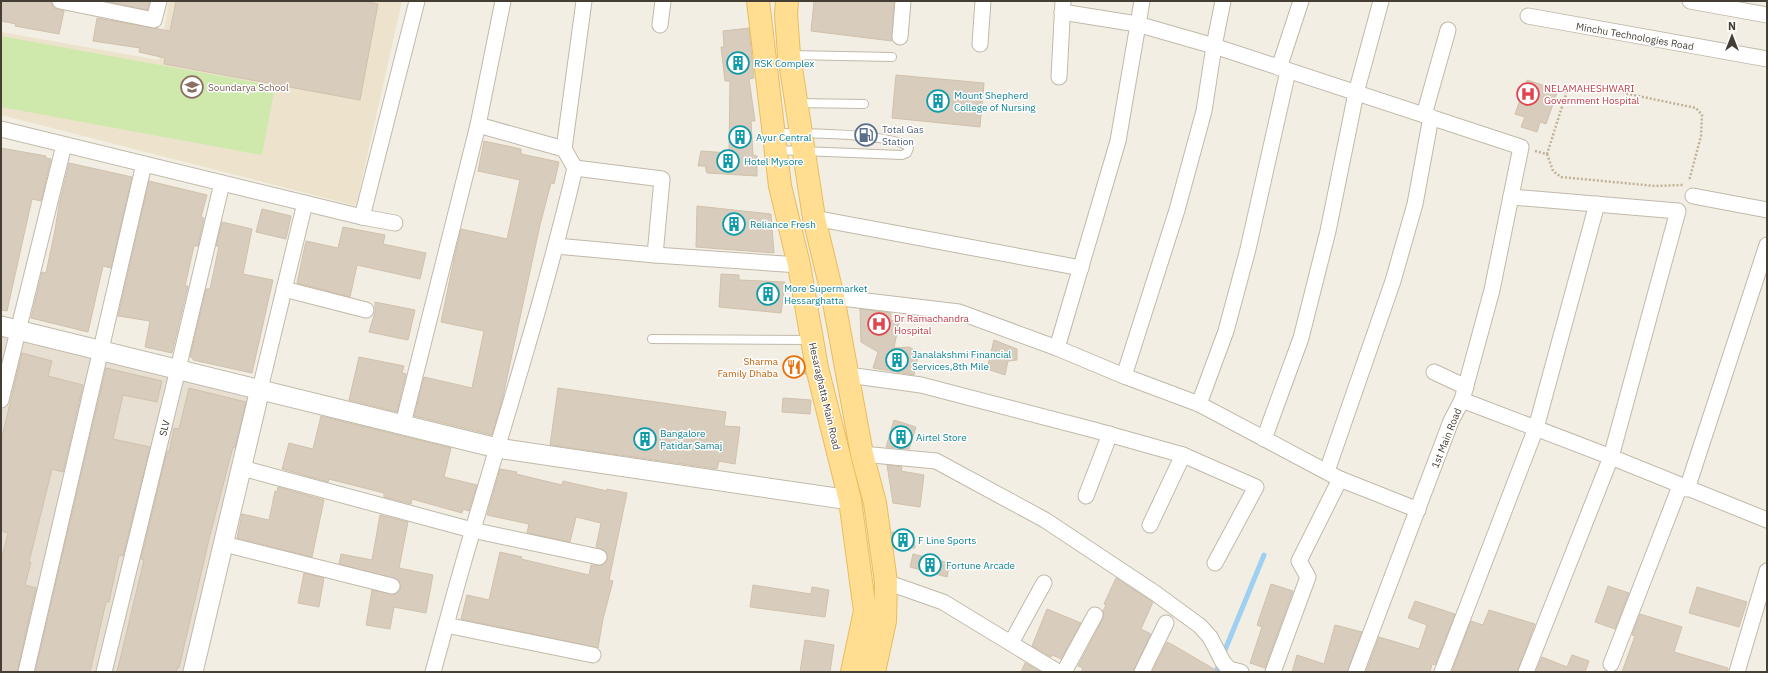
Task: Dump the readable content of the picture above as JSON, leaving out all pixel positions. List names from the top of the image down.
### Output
{
  "streets": {
    "main road": ["Hesaraghatta Main Road"],
    "street": ["Minchu Technologies Road", "SLV", "1st Main Road"]
  },
  "places": {
    "building": [
      "RSK Complex",
      "Mount Shepherd College of Nursing",
      "Ayur Central",
      "Hotel Mysore",
      "Reliance Fresh",
      "More Supermarket Hessarghatta",
      "Janalakshmi Financial Services,8th Mile",
      "Airtel Store",
      "Bangalore Patidar Samaj",
      "F Line Sports",
      "Fortune Arcade"
    ],
    "school or university": ["Soundarya School"],
    "hospital": ["NELAMAHESHWARI Government Hospital", "Dr Ramachandra Hospital"],
    "fuel station": ["Total Gas Station"],
    "restaurant": ["Sharma Family Dhaba"]
  },
  "north": "top"
}
